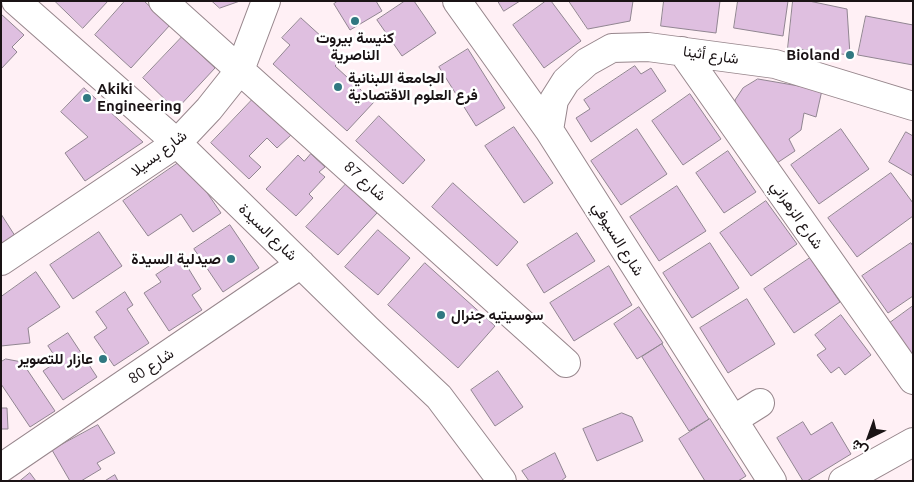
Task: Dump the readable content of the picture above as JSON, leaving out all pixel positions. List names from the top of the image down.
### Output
{
  "streets": {
    "street": [
      "شارع أثينا",
      "شارع بسيلا",
      "شارع 87",
      "شارع الزهراني",
      "شارع السيدة",
      "شارع السيوفي",
      "شارع 80"
    ]
  },
  "crossings": [
    ["شارع أثينا", "شارع الزهراني"],
    ["شارع أثينا", "شارع السيوفي"],
    ["شارع بسيلا", "شارع 87"],
    ["شارع بسيلا", "شارع السيدة"],
    ["شارع السيدة", "شارع 80"]
  ],
  "places": [
    "كنيسة بيروت الناصرية",
    "Bioland",
    "الجامعة اللبنانية فرع العلوم الاقتصادية",
    "Akiki Engineering",
    "صيدلية السيدة",
    "سوسيتيه جنرال",
    "عازار للتصوير"
  ],
  "north": "bottom left"
}
